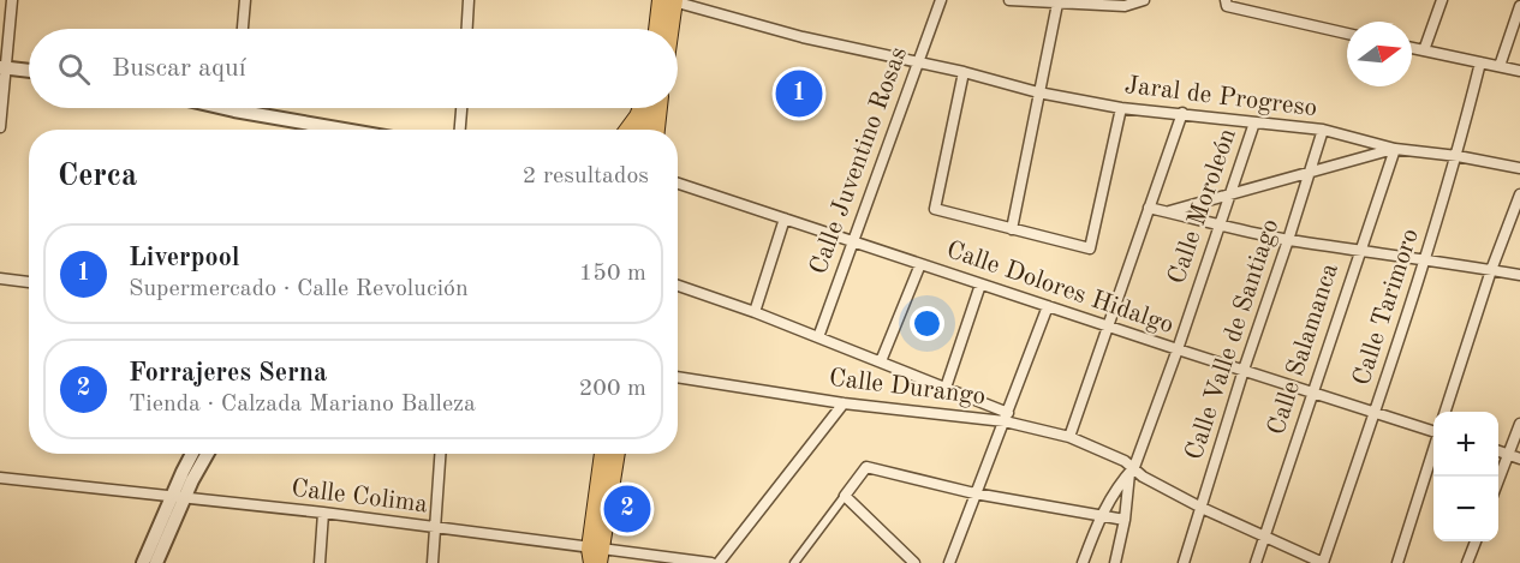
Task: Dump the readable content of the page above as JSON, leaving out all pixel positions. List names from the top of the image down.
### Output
{
  "streets": {
    "street": [
      "Jaral de Progreso",
      "Calle Juventino Rosas",
      "Calle Moroleón",
      "Calle Dolores Hidalgo",
      "Calle Tarimoro",
      "Calle Valle de Santiago",
      "Calle Salamanca",
      "Calle Durango",
      "Calle Colima"
    ]
  },
  "crossings": [
    ["Jaral de Progreso", "Calle Juventino Rosas"],
    ["Jaral de Progreso", "Calle Moroleón"],
    ["Jaral de Progreso", "Calle Tarimoro"],
    ["Jaral de Progreso", "Calle Valle de Santiago"],
    ["Jaral de Progreso", "Calle Salamanca"],
    ["Calle Juventino Rosas", "Calle Dolores Hidalgo"],
    ["Calle Moroleón", "Calle Dolores Hidalgo"],
    ["Calle Moroleón", "Calle Durango"],
    ["Calle Dolores Hidalgo", "Calle Tarimoro"],
    ["Calle Dolores Hidalgo", "Calle Valle de Santiago"],
    ["Calle Dolores Hidalgo", "Calle Salamanca"],
    ["Calle Tarimoro", "Calle Durango"],
    ["Calle Valle de Santiago", "Calle Durango"],
    ["Calle Salamanca", "Calle Durango"]
  ],
  "north": "right",
  "page": {
    "search": "Buscar aquí",
    "pins": ["1", "2"],
    "heading": ["Cerca", "2 resultados"],
    "list": [
      {
        "mark": "1",
        "name": "Liverpool",
        "note": "Supermercado · Calle Revolución",
        "value": "150 m"
      },
      {
        "mark": "2",
        "name": "Forrajeres Serna",
        "note": "Tienda · Calzada Mariano Balleza",
        "value": "200 m"
      }
    ],
    "map_buttons": ["+", "−"]
  }
}
